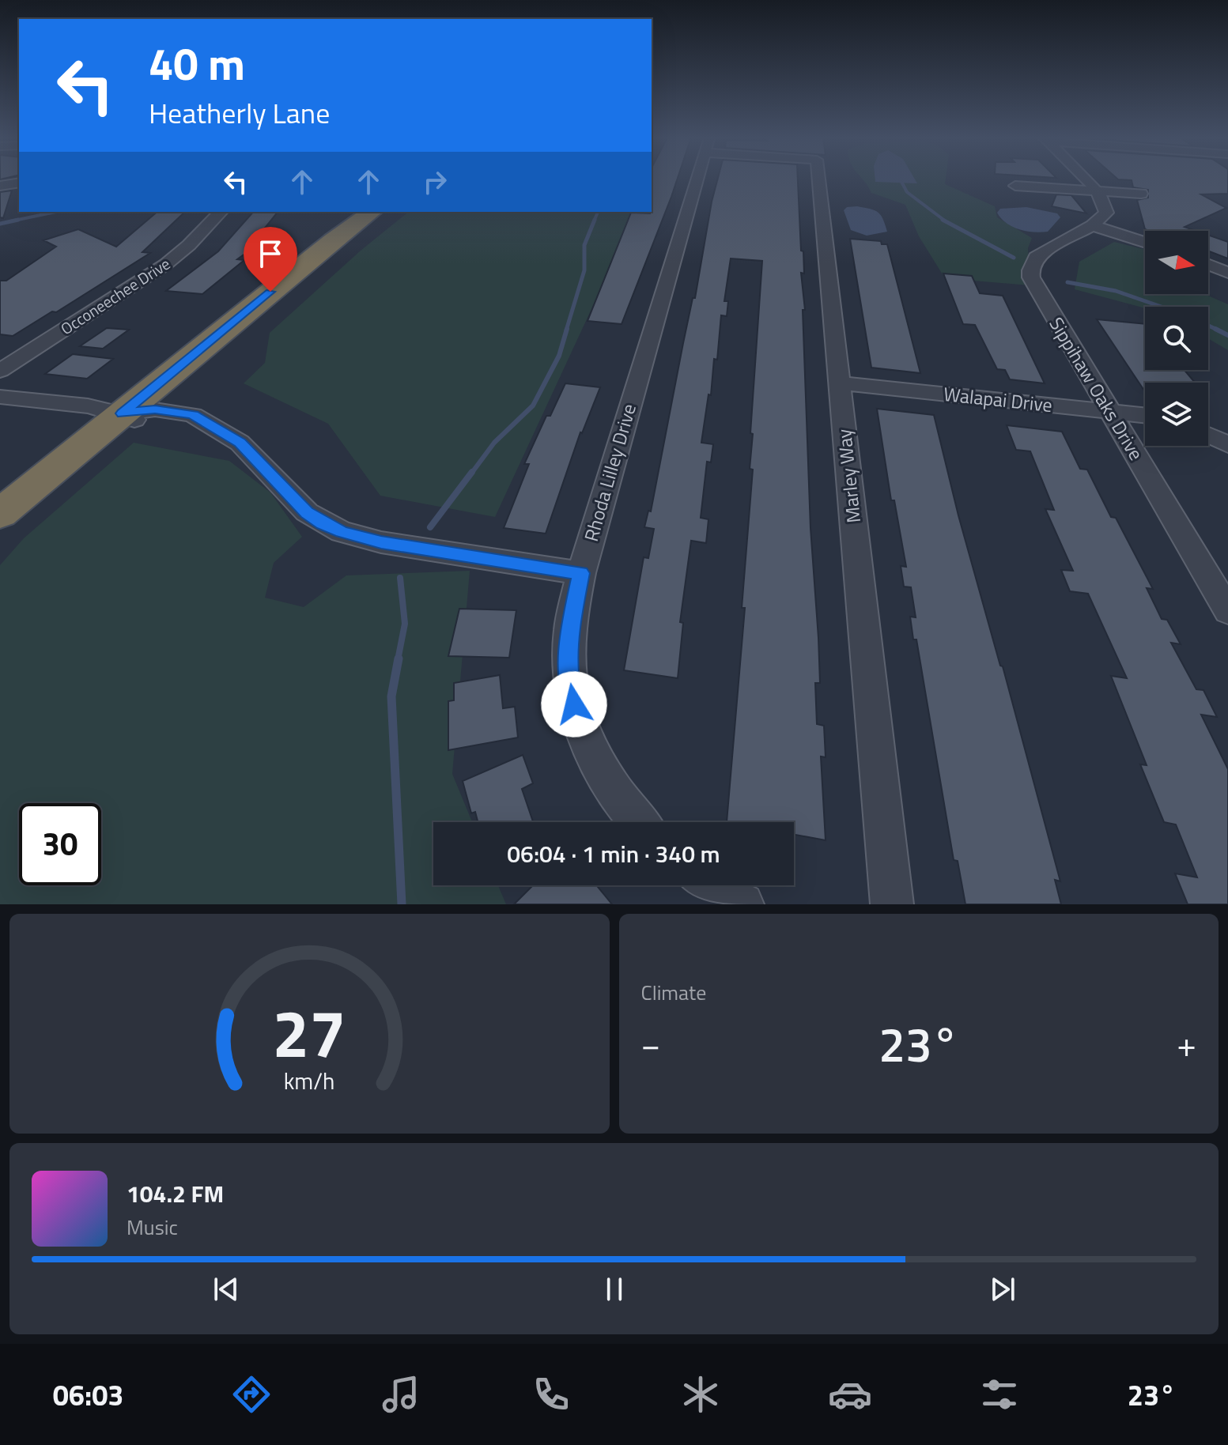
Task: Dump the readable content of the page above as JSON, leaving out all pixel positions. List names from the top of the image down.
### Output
{
  "streets": {
    "street": [
      "Occoneechee Drive",
      "Sippihaw Oaks Drive",
      "Walapai Drive",
      "Rhoda Lilley Drive",
      "Marley Way"
    ]
  },
  "crossings": [
    ["Sippihaw Oaks Drive", "Walapai Drive"],
    ["Walapai Drive", "Marley Way"]
  ],
  "north": "right",
  "page": {
    "turn": ["40 m", "Heatherly Lane"],
    "limit": "30",
    "trip": "06:04 · 1 min · 340 m",
    "tile": "Climate",
    "heat": ["−", "23°", "+"],
    "song": ["104.2 FM", "Music"],
    "tabs": ["06:03", "23°"],
    "gauge": ["27", "km/h"]
  }
}
